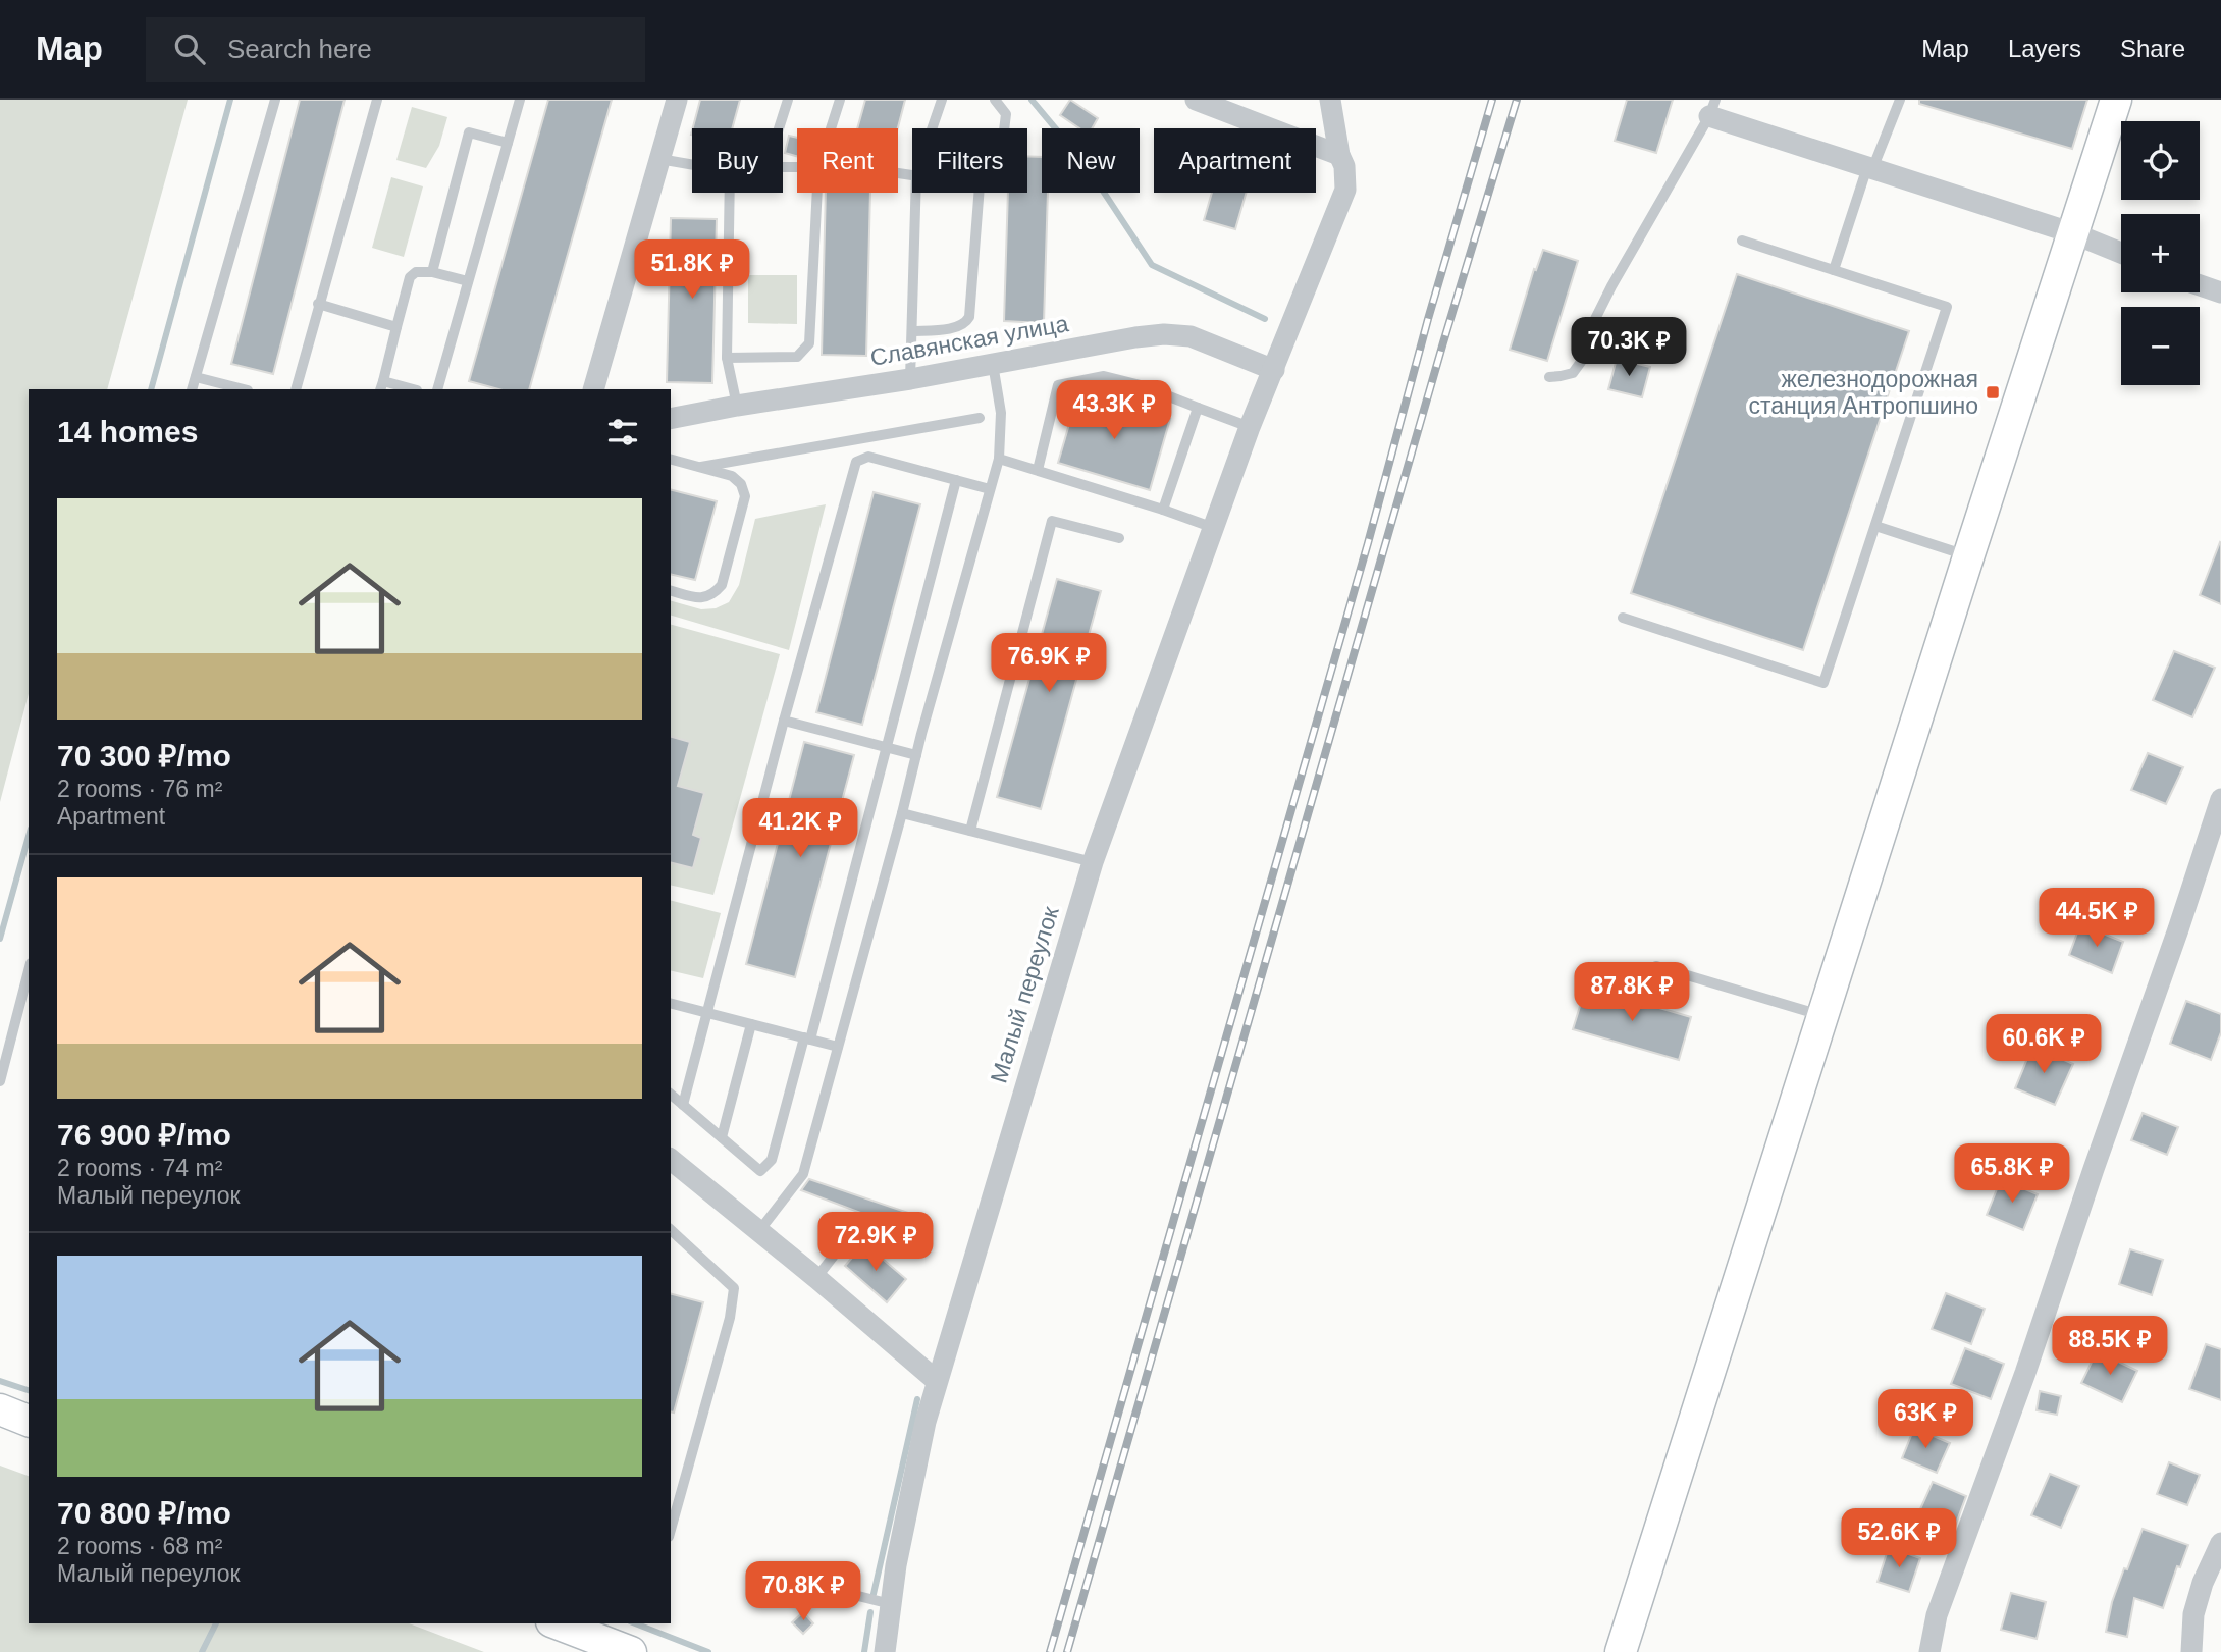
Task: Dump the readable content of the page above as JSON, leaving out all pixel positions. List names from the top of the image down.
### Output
{
  "streets": {
    "street": ["Славянская улица", "Малый переулок"]
  },
  "crossings": [
    ["Славянская улица", "Малый переулок"]
  ],
  "places": {
    "transit": ["железнодорожная станция Антропшино"]
  },
  "page": {
    "header": "Map",
    "search": "Search here",
    "nav": ["Map", "Layers", "Share"],
    "map_buttons": ["+", "−"],
    "chip": [
      "Buy",
      "Rent",
      "Filters",
      "New",
      "Apartment"
    ],
    "price": [
      "51.8K ₽",
      "70.3K ₽",
      "43.3K ₽",
      "76.9K ₽",
      "41.2K ₽",
      "44.5K ₽",
      "87.8K ₽",
      "60.6K ₽",
      "65.8K ₽",
      "72.9K ₽",
      "88.5K ₽",
      "63K ₽",
      "52.6K ₽",
      "70.8K ₽"
    ],
    "heading": "14 homes",
    "list": [
      {
        "name": "70 300 ₽/mo",
        "note": "2 rooms · 76 m² · Apartment"
      },
      {
        "name": "76 900 ₽/mo",
        "note": "2 rooms · 74 m² · Малый переулок"
      },
      {
        "name": "70 800 ₽/mo",
        "note": "2 rooms · 68 m² · Малый переулок"
      }
    ]
  }
}
